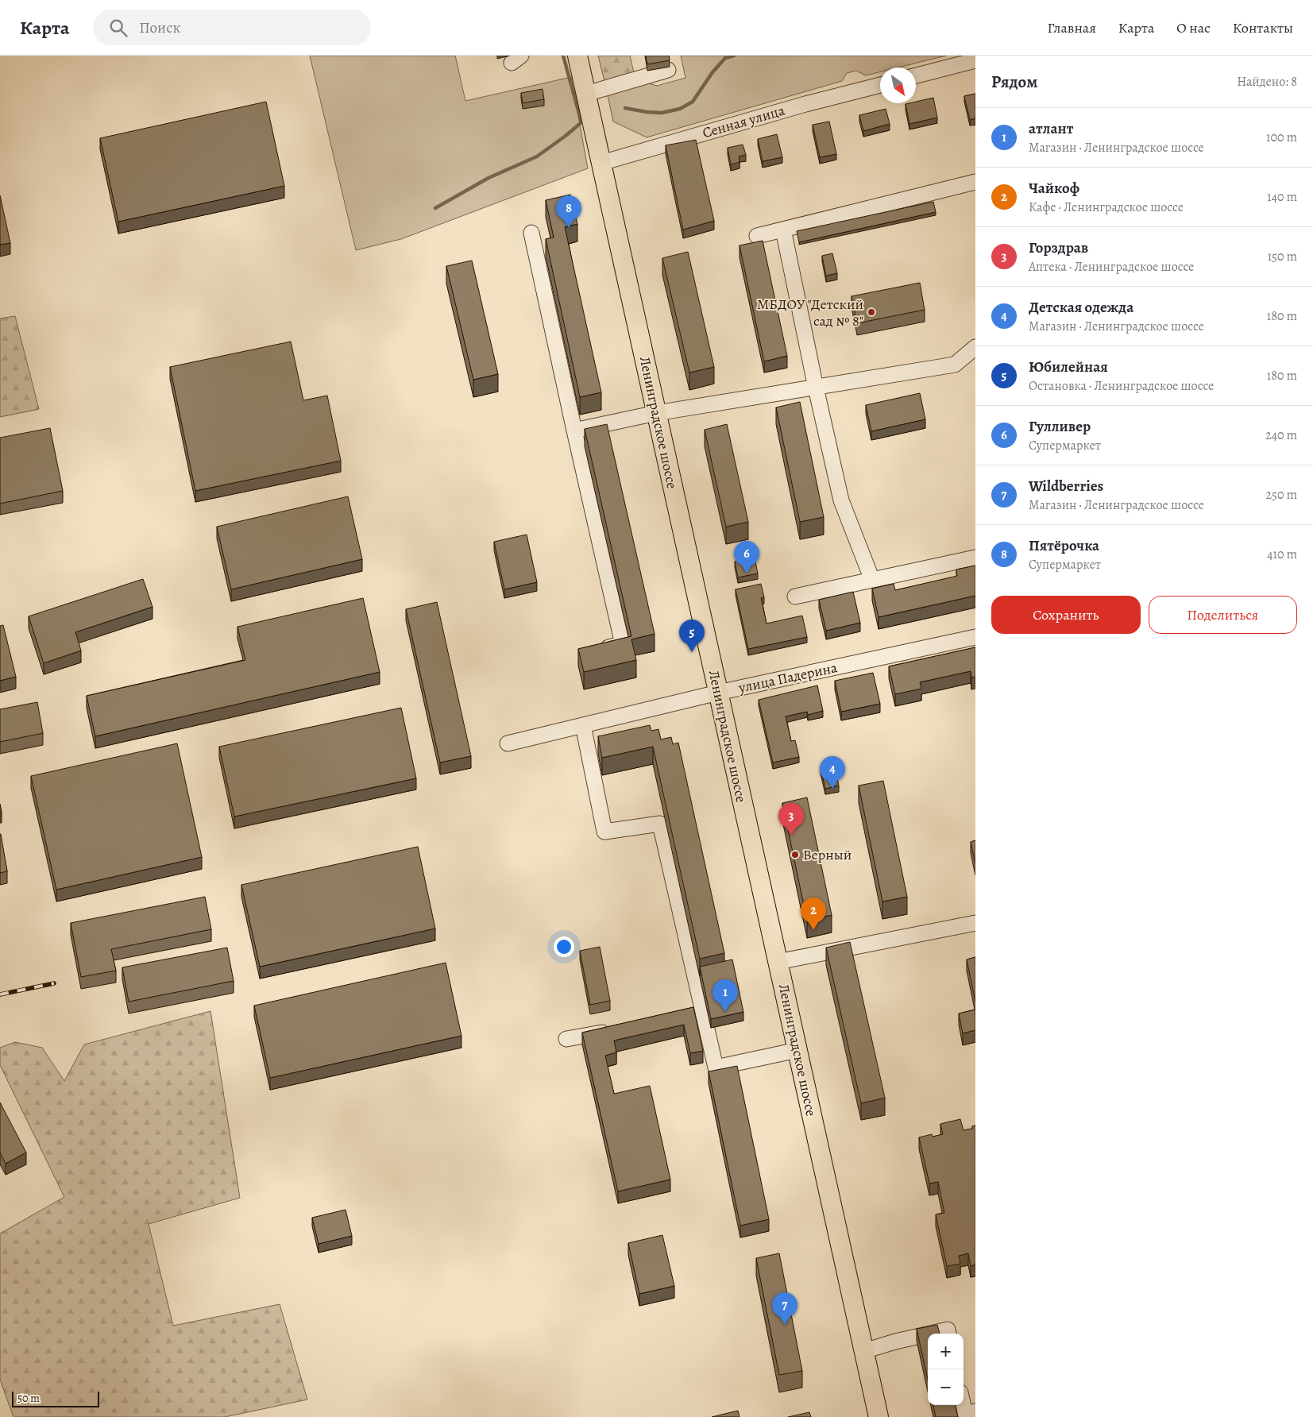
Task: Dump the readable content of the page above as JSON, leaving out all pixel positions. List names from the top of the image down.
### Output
{
  "streets": {
    "main road": ["Ленинградское шоссе"],
    "street": ["Сенная улица", "улица Падерина"]
  },
  "crossings": [
    ["Сенная улица", "Ленинградское шоссе"],
    ["Ленинградское шоссе", "улица Падерина"]
  ],
  "places": ["МБДОУ \"Детский сад № 8\"", "Верный"],
  "scale_bar": "50 m",
  "north": "bottom right",
  "page": {
    "header": "Карта",
    "search": "Поиск",
    "nav": [
      "Главная",
      "Карта",
      "О нас",
      "Контакты"
    ],
    "heading": ["Рядом", "Найдено: 8"],
    "list": [
      {
        "mark": "1",
        "name": "атлант",
        "note": "Магазин · Ленинградское шоссе",
        "value": "100 m"
      },
      {
        "mark": "2",
        "name": "Чайкоф",
        "note": "Кафе · Ленинградское шоссе",
        "value": "140 m"
      },
      {
        "mark": "3",
        "name": "Горздрав",
        "note": "Аптека · Ленинградское шоссе",
        "value": "150 m"
      },
      {
        "mark": "4",
        "name": "Детская одежда",
        "note": "Магазин · Ленинградское шоссе",
        "value": "180 m"
      },
      {
        "mark": "5",
        "name": "Юбилейная",
        "note": "Остановка · Ленинградское шоссе",
        "value": "180 m"
      },
      {
        "mark": "6",
        "name": "Гулливер",
        "note": "Супермаркет",
        "value": "240 m"
      },
      {
        "mark": "7",
        "name": "Wildberries",
        "note": "Магазин · Ленинградское шоссе",
        "value": "250 m"
      },
      {
        "mark": "8",
        "name": "Пятёрочка",
        "note": "Супермаркет",
        "value": "410 m"
      }
    ],
    "pins": [
      "8",
      "6",
      "5",
      "4",
      "3",
      "2",
      "1",
      "7"
    ],
    "buttons": ["Сохранить", "Поделиться"],
    "map_buttons": ["+", "−"],
    "scale": "50 m"
  }
}
